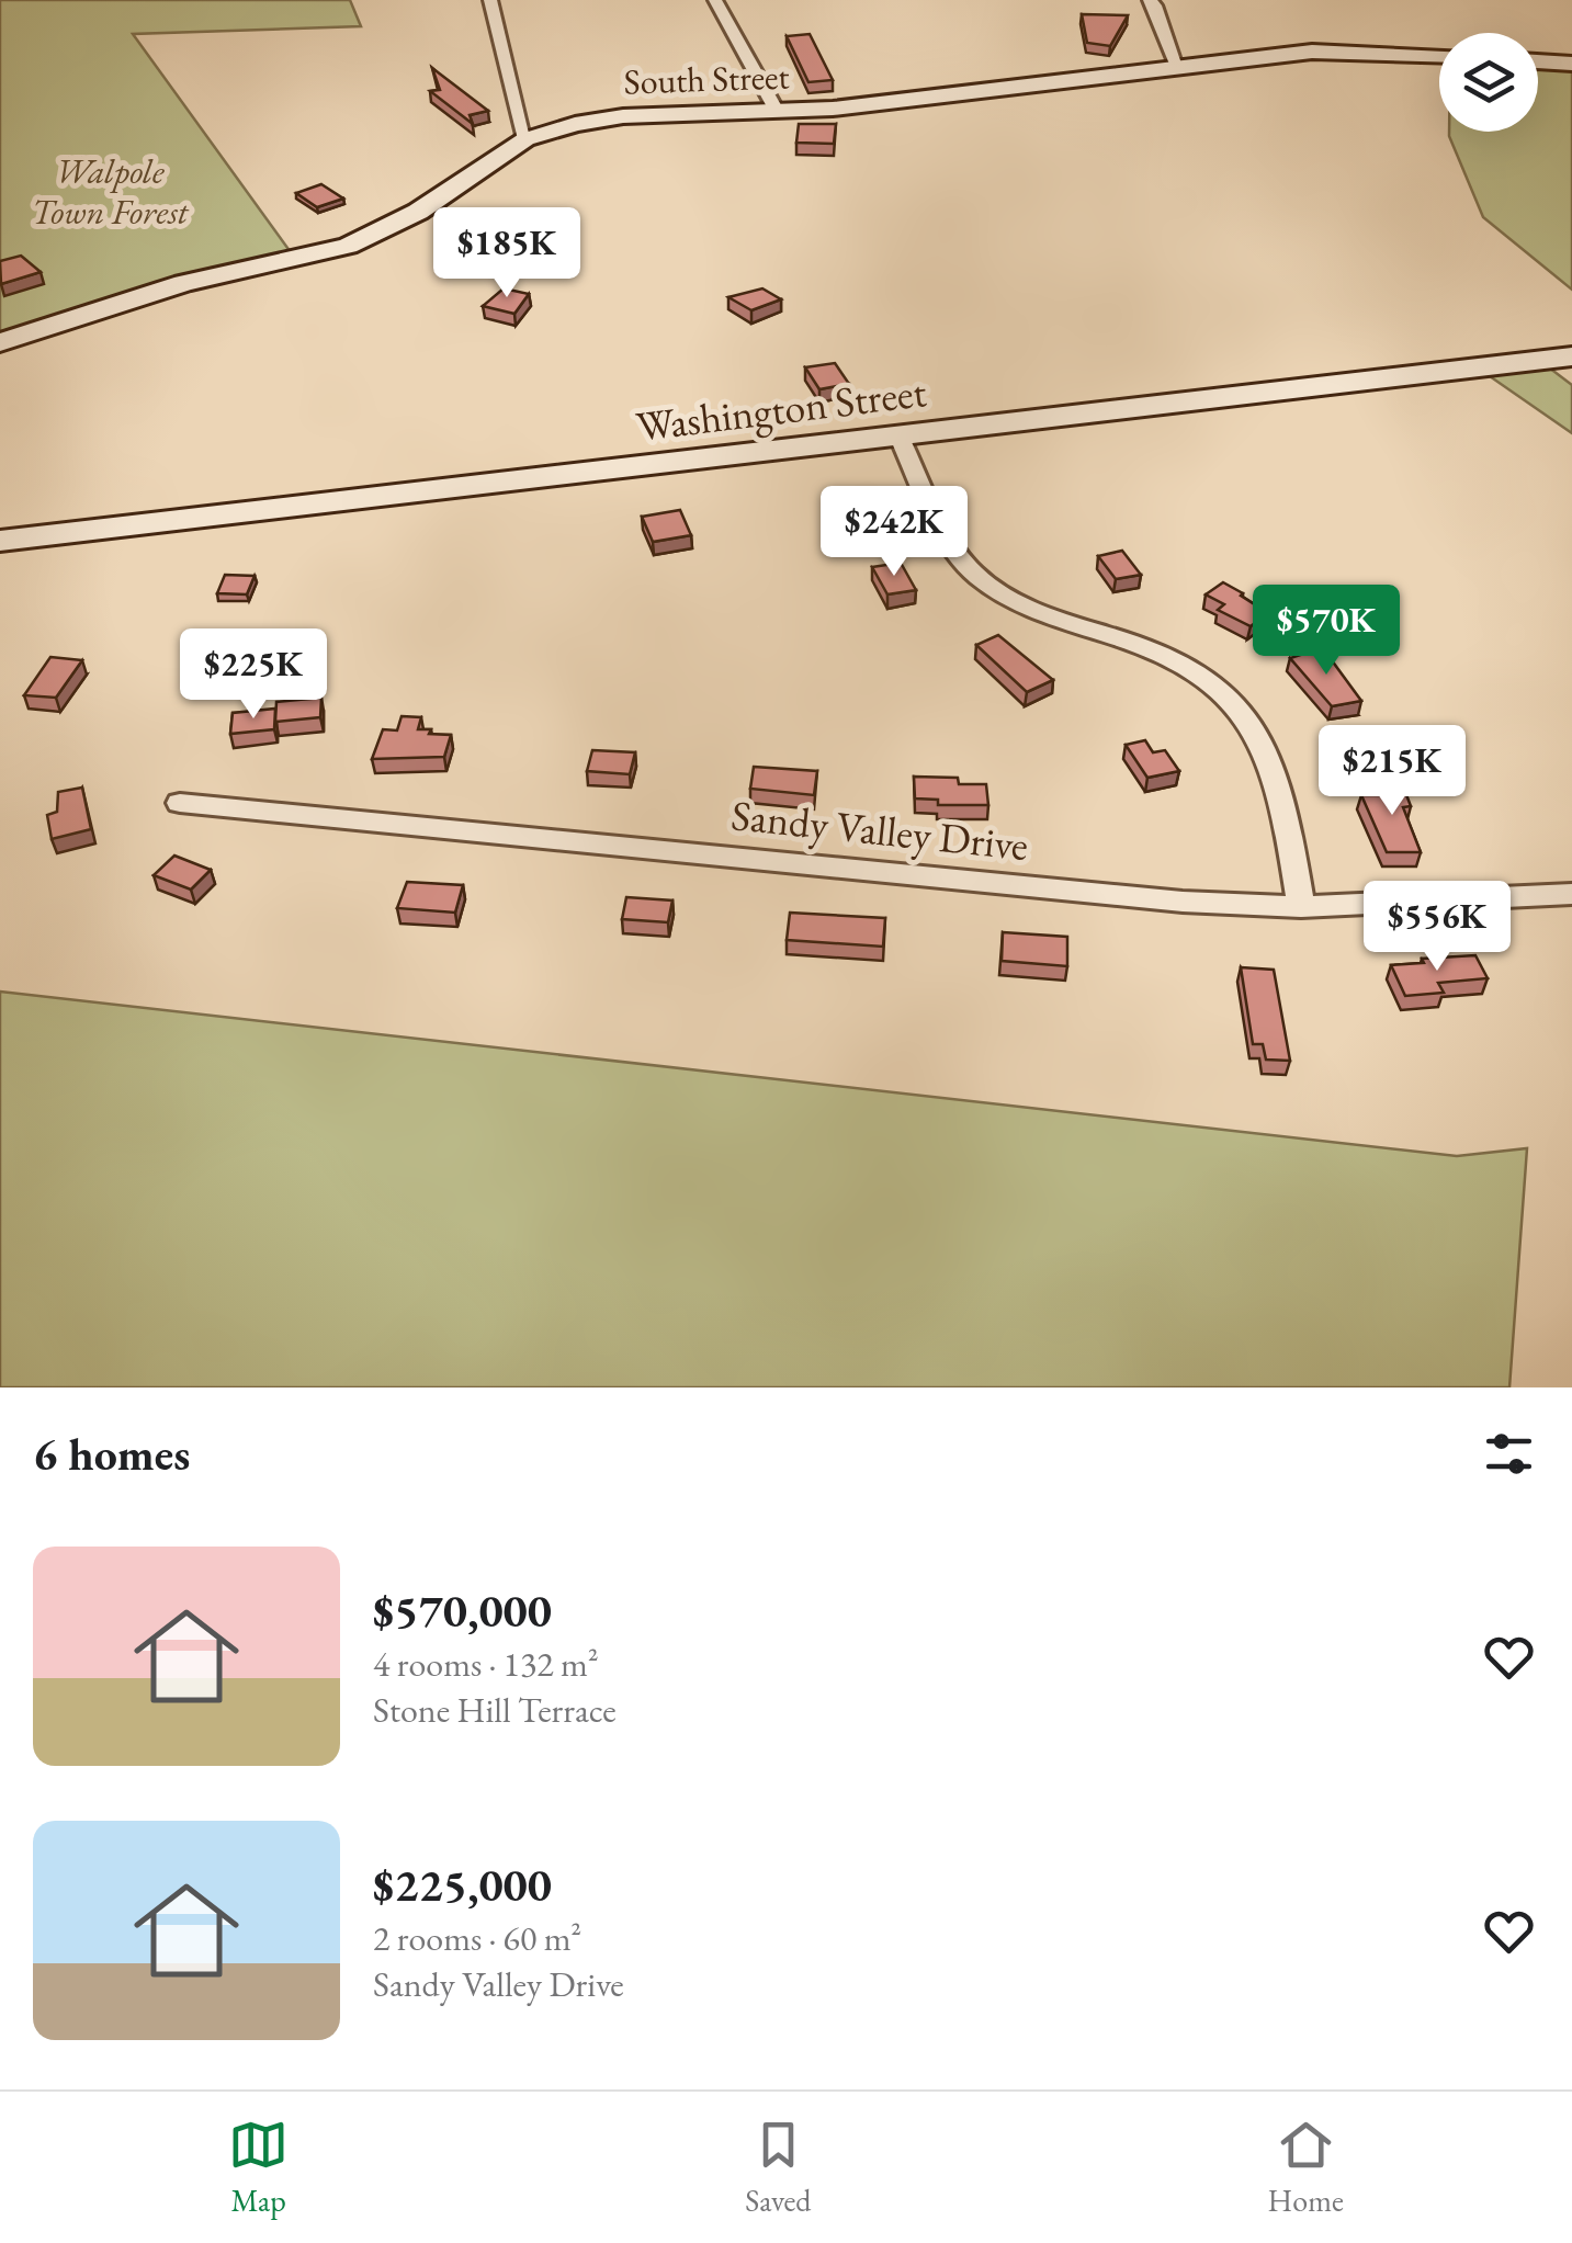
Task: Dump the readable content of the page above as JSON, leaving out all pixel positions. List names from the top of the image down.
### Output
{
  "streets": {
    "street": ["South Street", "Washington Street", "Sandy Valley Drive"]
  },
  "parks": ["Walpole Town Forest"],
  "page": {
    "price": [
      "$185K",
      "$242K",
      "$570K",
      "$225K",
      "$215K",
      "$556K"
    ],
    "heading": "6 homes",
    "list": [
      {
        "name": "$570,000",
        "note": "4 rooms · 132 m² · Stone Hill Terrace"
      },
      {
        "name": "$225,000",
        "note": "2 rooms · 60 m² · Sandy Valley Drive"
      }
    ],
    "tabs": ["Map", "Saved", "Home"]
  }
}
